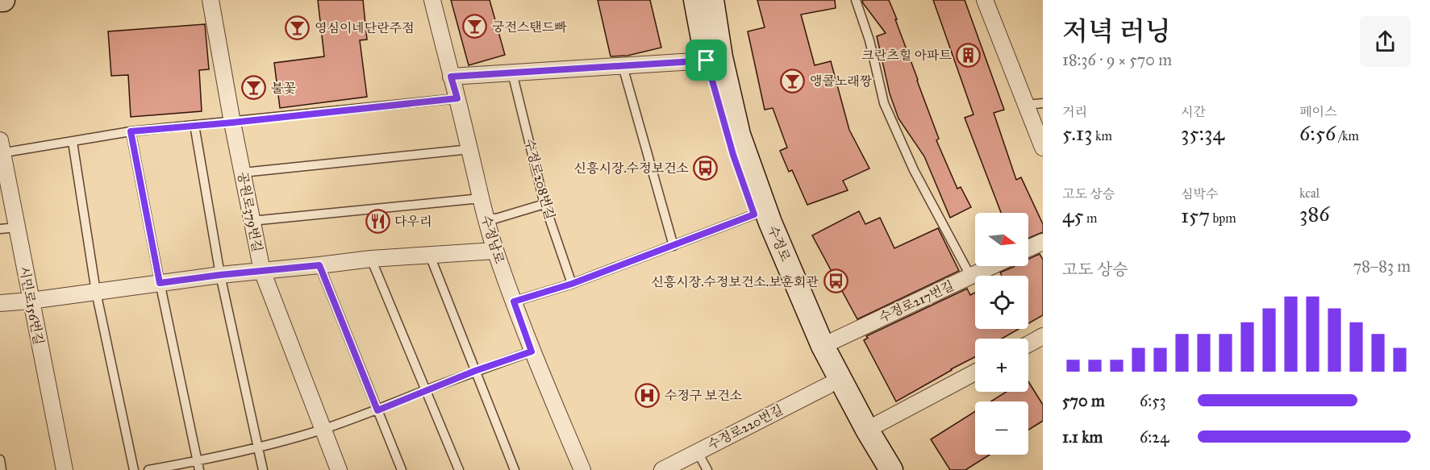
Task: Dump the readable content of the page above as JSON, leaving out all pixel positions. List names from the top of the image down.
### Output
{
  "streets": {
    "main road": ["수정로"],
    "street": [
      "공원로379번길",
      "수정남로",
      "수정로217번길",
      "시민로156번길",
      "수정로220번길"
    ],
    "lane": ["수정로208번길"]
  },
  "crossings": [
    ["수정로", "수정로217번길"],
    ["수정로", "수정로220번길"]
  ],
  "places": {
    "bar": [
      "궁전스탠드빠",
      "영심이네단란주점",
      "앵콜노래짱",
      "불꽃"
    ],
    "building": ["크란츠힐 아파트"],
    "bus stop": ["신흥시장.수정보건소", "신흥시장.수정보건소.보훈회관"],
    "restaurant": ["다우리"],
    "hospital": ["수정구 보건소"]
  },
  "north": "right",
  "page": {
    "heading": ["저녁 러닝", "18:36 · 9 × 570 m"],
    "stats": [
      ["거리", "5.13 km"],
      ["시간", "35:34"],
      ["페이스", "6:56 /km"],
      ["고도 상승", "45 m"],
      ["심박수", "157 bpm"],
      ["kcal", "386"]
    ],
    "map_buttons": ["+", "−"],
    "chart": ["고도 상승", "78–83 m"],
    "list": [
      {
        "name": "570 m",
        "note": "6:53"
      },
      {
        "name": "1.1 km",
        "note": "6:24"
      }
    ]
  }
}
